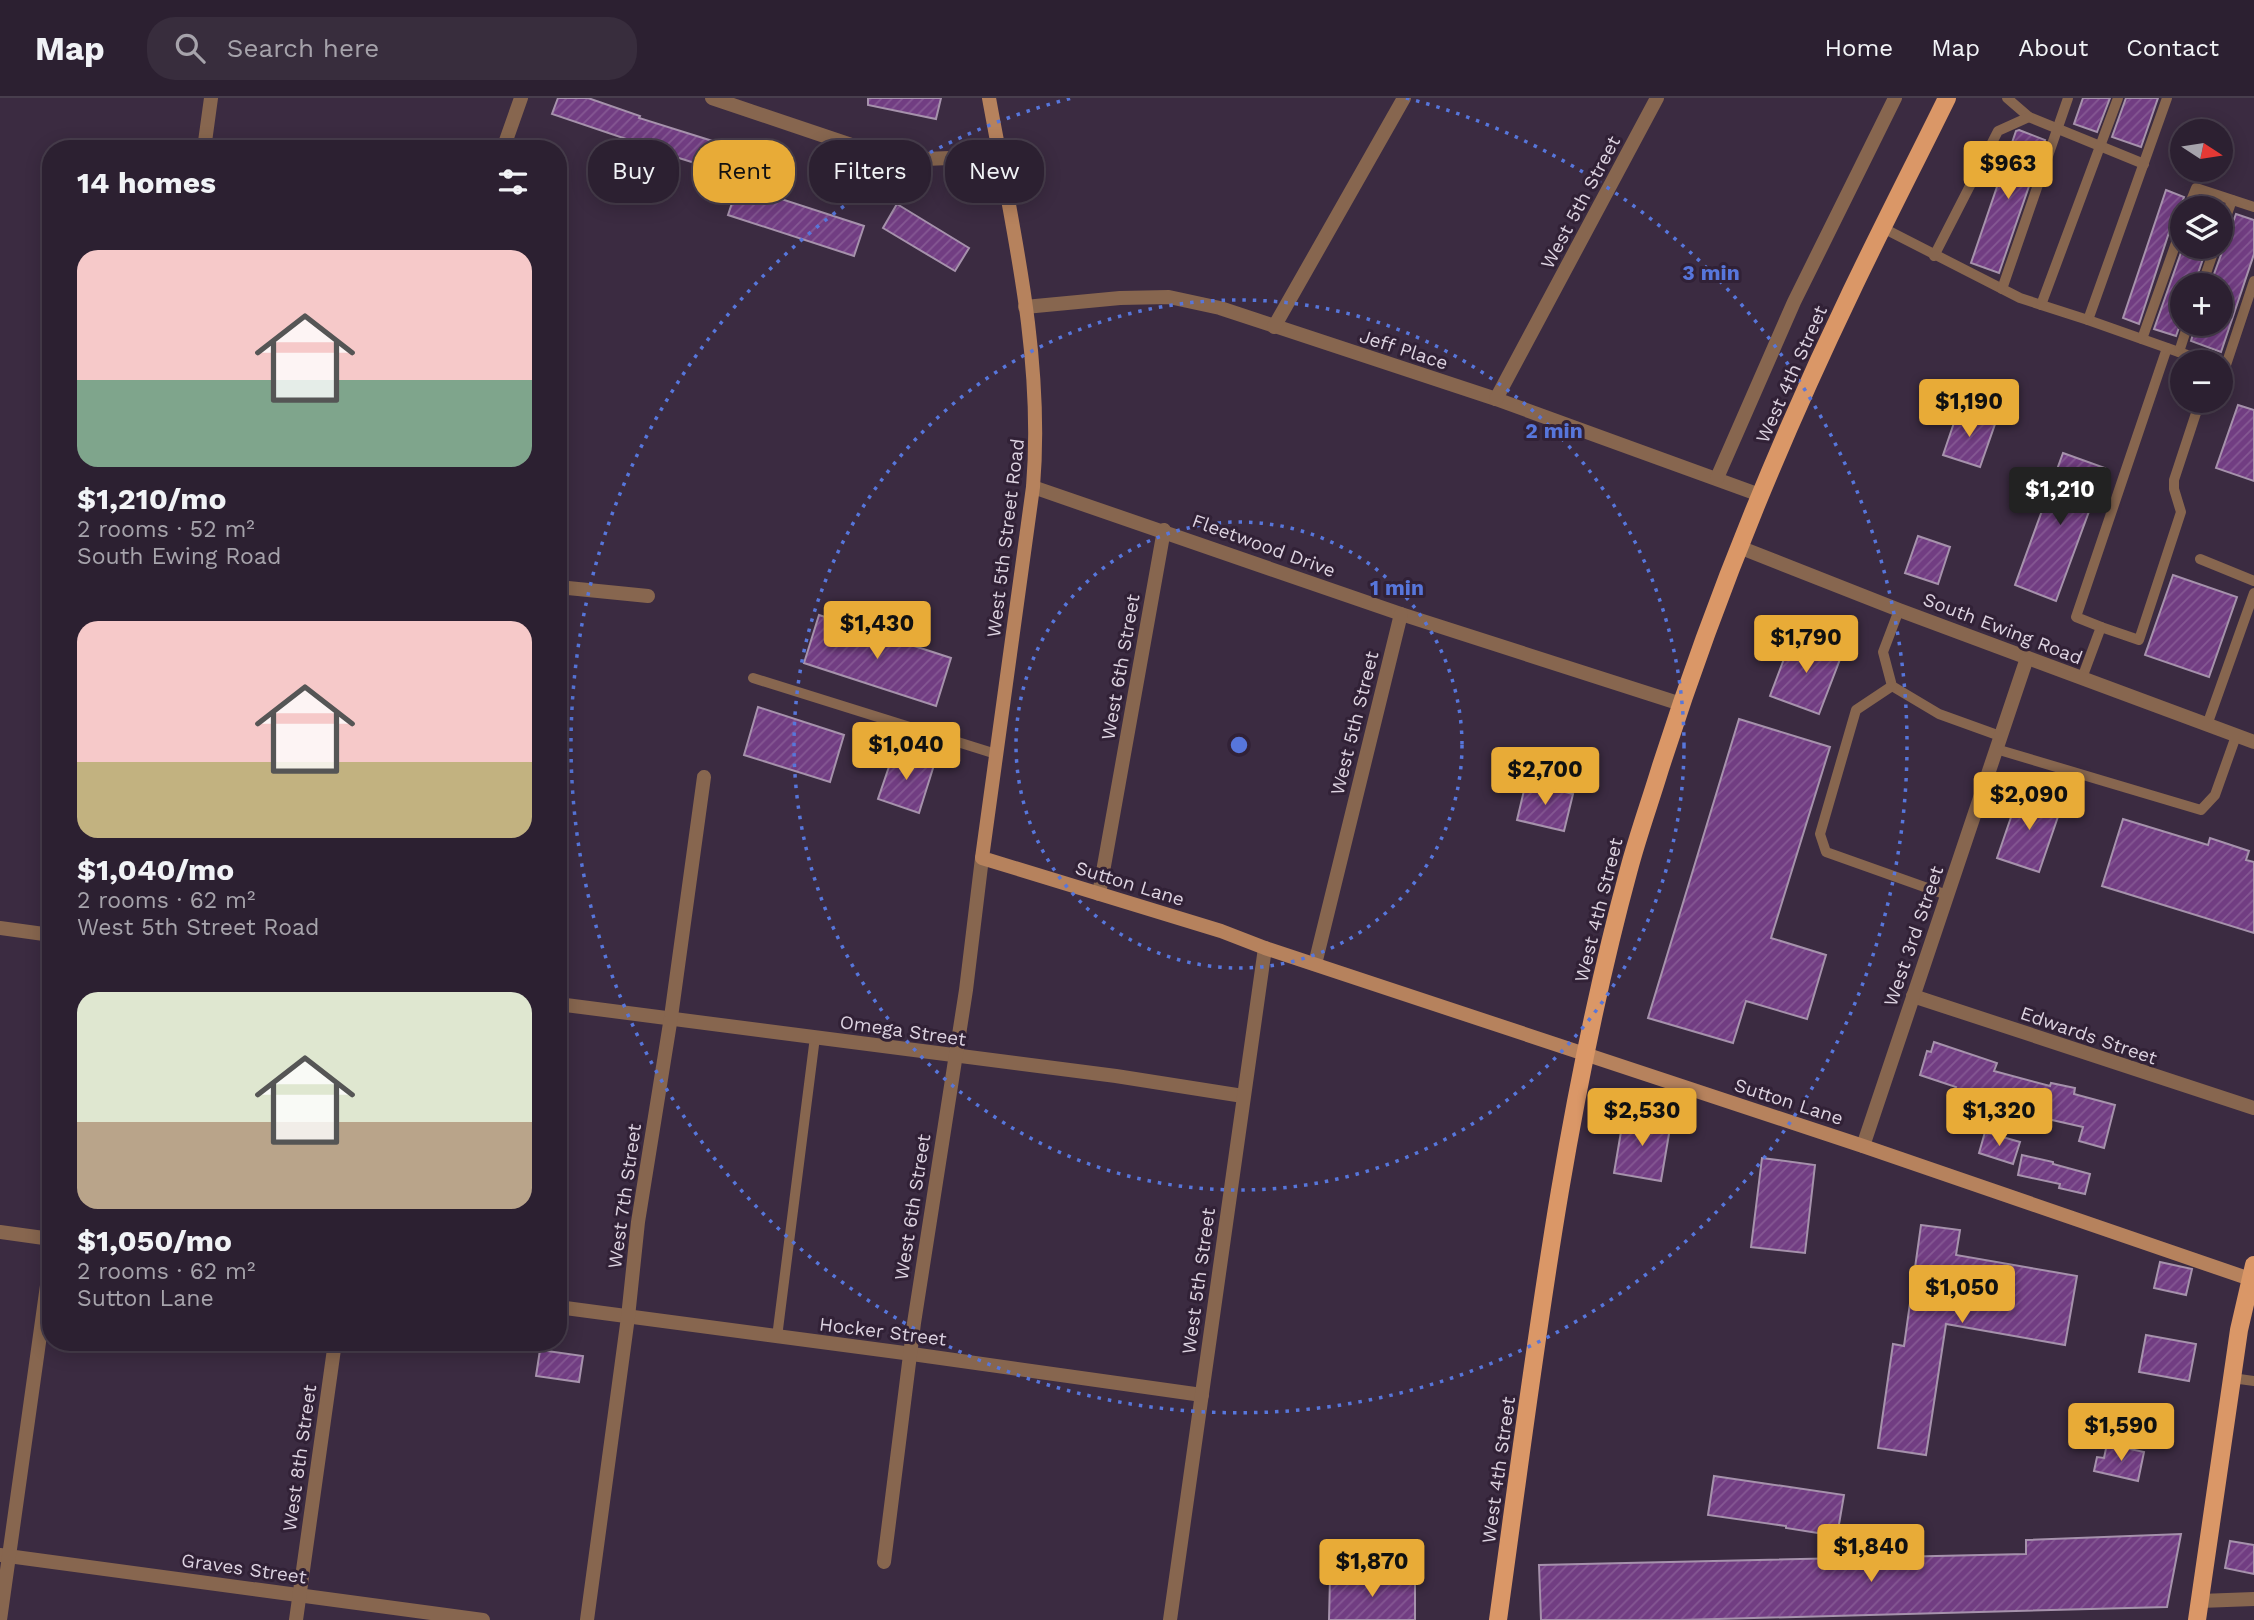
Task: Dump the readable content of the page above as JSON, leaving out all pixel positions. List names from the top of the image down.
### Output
{
  "streets": {
    "main road": ["West 4th Street"],
    "street": [
      "West 5th Street",
      "Jeff Place",
      "West 5th Street Road",
      "Fleetwood Drive",
      "South Ewing Road",
      "West 6th Street",
      "Sutton Lane",
      "West 3rd Street",
      "Omega Street",
      "Edwards Street",
      "West 7th Street",
      "Hocker Street",
      "West 8th Street",
      "Graves Street"
    ]
  },
  "crossings": [
    ["West 5th Street", "Jeff Place"],
    ["West 5th Street", "Fleetwood Drive"],
    ["West 5th Street", "Sutton Lane"],
    ["West 5th Street", "Omega Street"],
    ["West 5th Street", "Hocker Street"],
    ["Jeff Place", "West 4th Street"],
    ["Jeff Place", "West 5th Street Road"],
    ["West 4th Street", "Fleetwood Drive"],
    ["West 4th Street", "South Ewing Road"],
    ["West 4th Street", "Sutton Lane"],
    ["West 5th Street Road", "Fleetwood Drive"],
    ["West 5th Street Road", "West 6th Street"],
    ["West 5th Street Road", "Sutton Lane"],
    ["Fleetwood Drive", "West 6th Street"],
    ["South Ewing Road", "West 3rd Street"],
    ["West 6th Street", "Sutton Lane"],
    ["West 6th Street", "Omega Street"],
    ["West 6th Street", "Hocker Street"],
    ["Sutton Lane", "West 3rd Street"],
    ["West 3rd Street", "Edwards Street"],
    ["Omega Street", "West 7th Street"],
    ["West 7th Street", "Hocker Street"],
    ["West 8th Street", "Graves Street"]
  ],
  "north": "right",
  "page": {
    "header": "Map",
    "search": "Search here",
    "nav": [
      "Home",
      "Map",
      "About",
      "Contact"
    ],
    "map_buttons": ["+", "−"],
    "chip": [
      "Buy",
      "Rent",
      "Filters",
      "New"
    ],
    "heading": "14 homes",
    "price": [
      "$963",
      "$1,190",
      "$1,210",
      "$1,430",
      "$1,790",
      "$1,040",
      "$2,700",
      "$2,090",
      "$2,530",
      "$1,320",
      "$1,050",
      "$1,590",
      "$1,840",
      "$1,870"
    ],
    "list": [
      {
        "name": "$1,210/mo",
        "note": "2 rooms · 52 m² · South Ewing Road"
      },
      {
        "name": "$1,040/mo",
        "note": "2 rooms · 62 m² · West 5th Street Road"
      },
      {
        "name": "$1,050/mo",
        "note": "2 rooms · 62 m² · Sutton Lane"
      }
    ]
  },
  "rings": ["3 min", "2 min", "1 min"]
}
